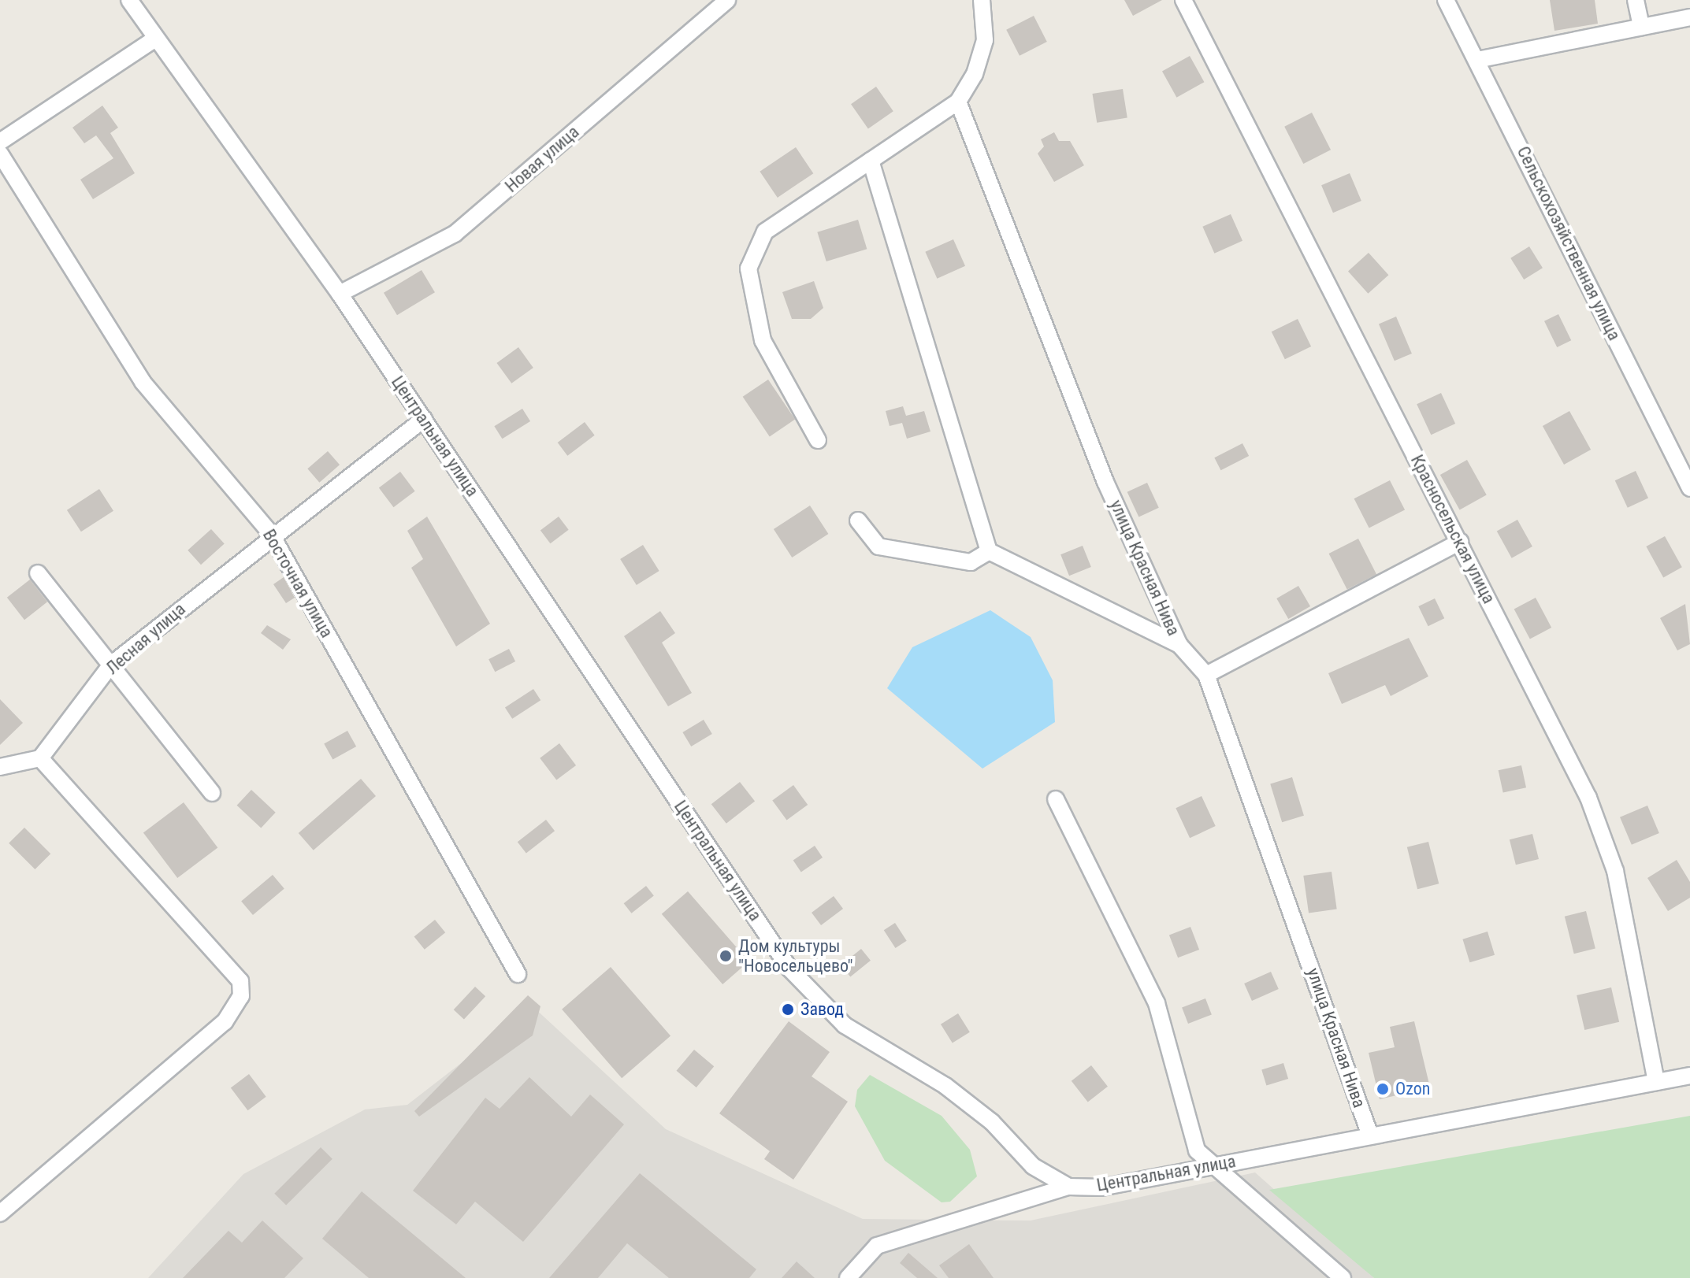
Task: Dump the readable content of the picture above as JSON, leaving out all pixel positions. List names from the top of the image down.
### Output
{
  "streets": {
    "street": [
      "Новая улица",
      "Сельскохозяйственная улица",
      "Центральная улица",
      "Красносельская улица",
      "улица Красная Нива",
      "Восточная улица",
      "Лесная улица"
    ]
  },
  "crossings": [
    ["Новая улица", "Центральная улица"],
    ["Центральная улица", "Красносельская улица"],
    ["Центральная улица", "улица Красная Нива"],
    ["Центральная улица", "Лесная улица"],
    ["Восточная улица", "Лесная улица"]
  ],
  "places": ["Дом культуры \"Новосельцево\"", "Завод", "Ozon"]
}
